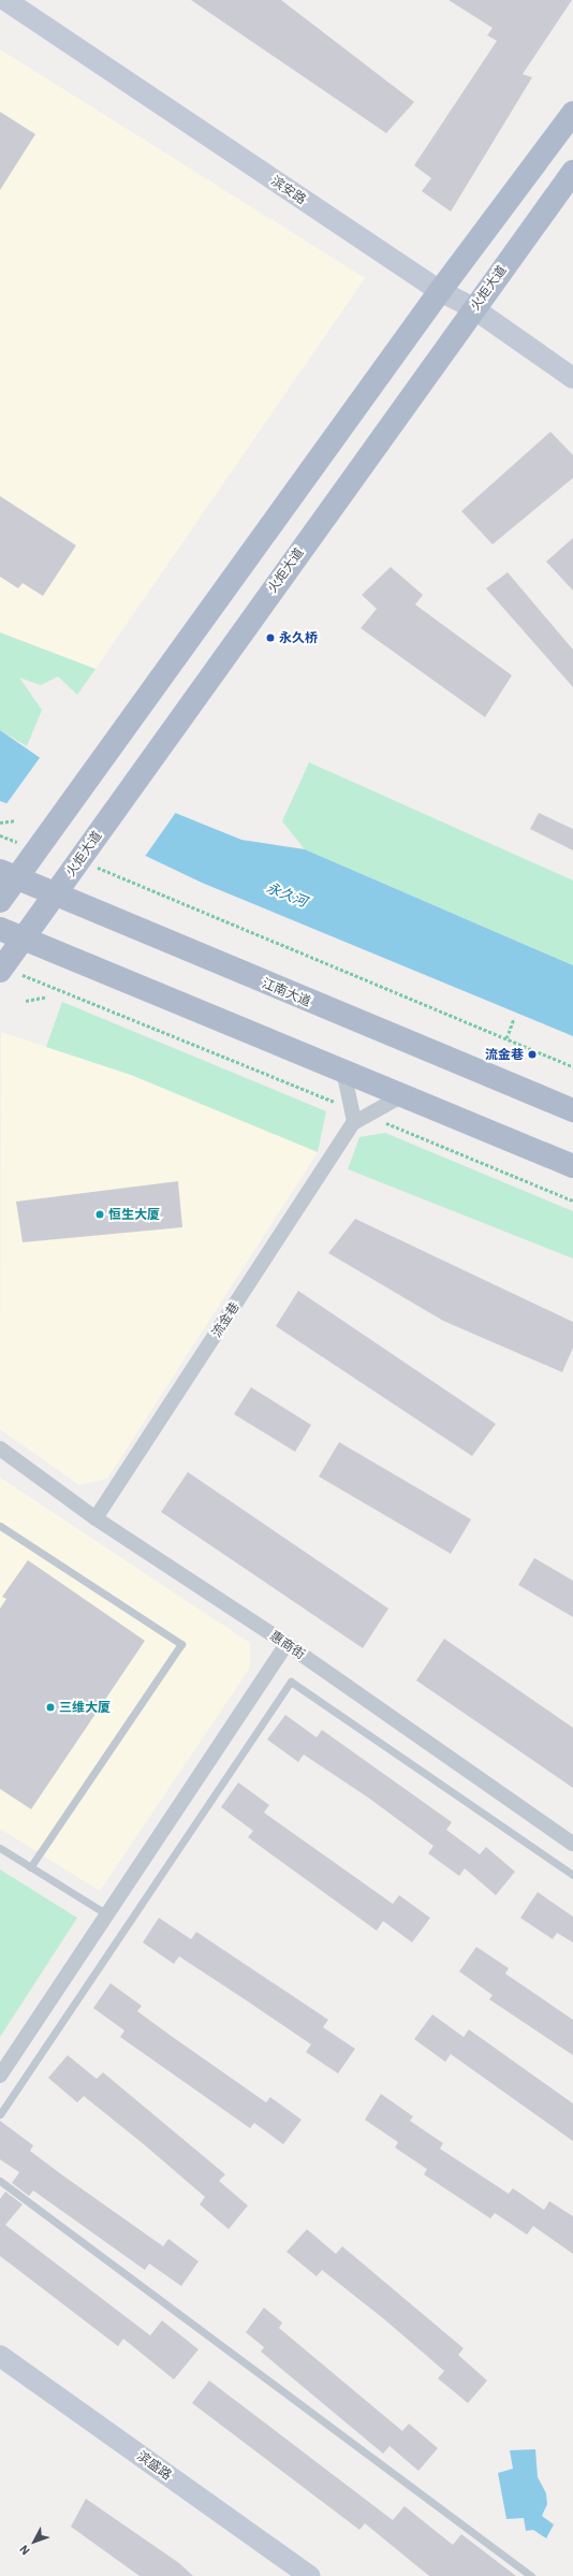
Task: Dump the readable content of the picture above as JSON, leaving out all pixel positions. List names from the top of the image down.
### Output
{
  "streets": {
    "main road": [
      "滨安路",
      "火炬大道",
      "江南大道",
      "滨盛路"
    ],
    "street": ["流金巷", "惠商街"]
  },
  "crossings": [
    ["滨安路", "火炬大道"],
    ["火炬大道", "江南大道"],
    ["流金巷", "惠商街"]
  ],
  "water": ["永久河"],
  "places": [
    "永久桥",
    "流金巷",
    "恒生大厦",
    "三维大厦"
  ],
  "north": "bottom left"
}
